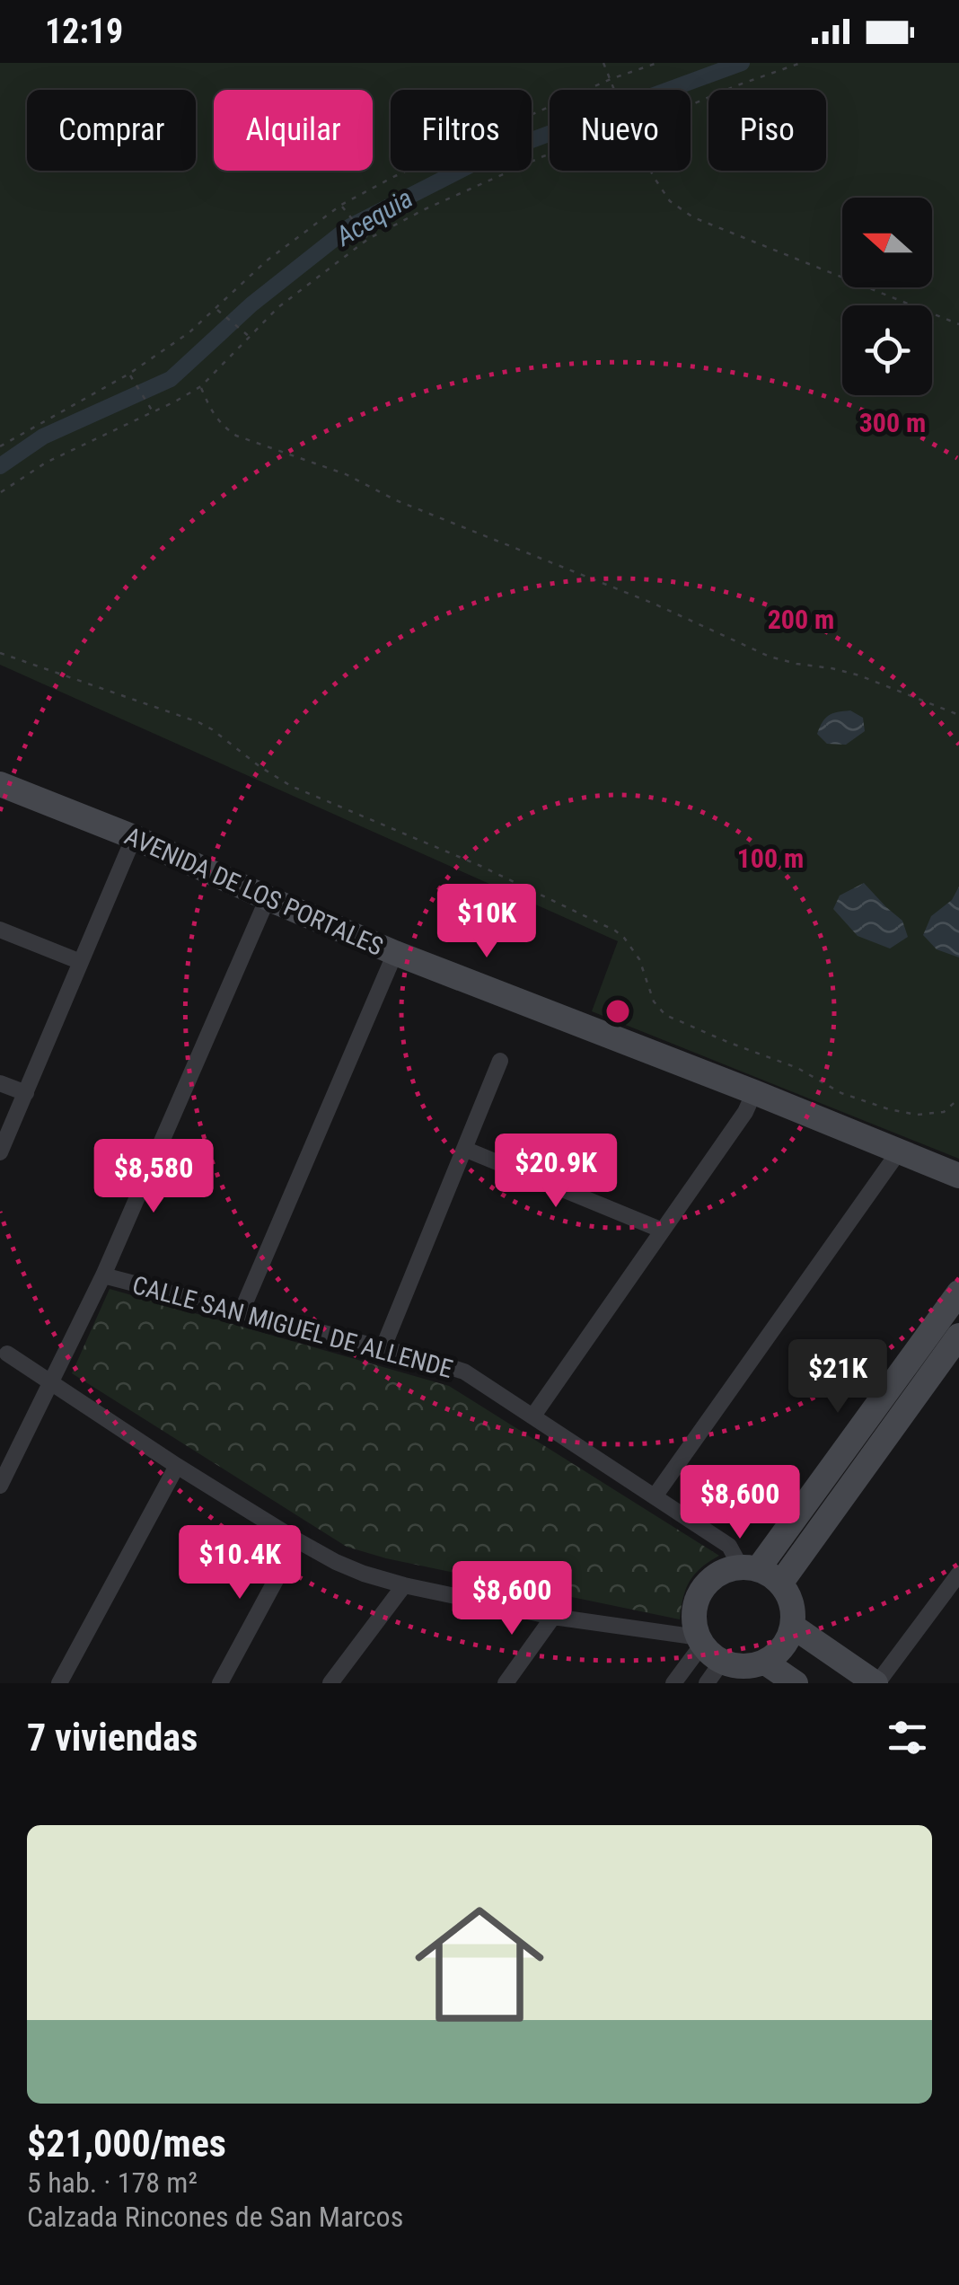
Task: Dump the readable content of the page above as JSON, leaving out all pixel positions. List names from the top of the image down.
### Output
{
  "streets": {
    "street": ["AVENIDA DE LOS PORTALES", "CALLE SAN MIGUEL DE ALLENDE"]
  },
  "water": ["Acequia"],
  "north": "left",
  "page": {
    "status": "12:19",
    "chip": [
      "Comprar",
      "Alquilar",
      "Filtros",
      "Nuevo",
      "Piso"
    ],
    "price": [
      "$10K",
      "$20.9K",
      "$8,580",
      "$21K",
      "$8,600",
      "$10.4K",
      "$8,600"
    ],
    "heading": "7 viviendas",
    "list": [
      {
        "name": "$21,000/mes",
        "note": "5 hab. · 178 m² · Calzada Rincones de San Marcos"
      }
    ]
  },
  "rings": ["300 m", "200 m", "100 m"]
}
